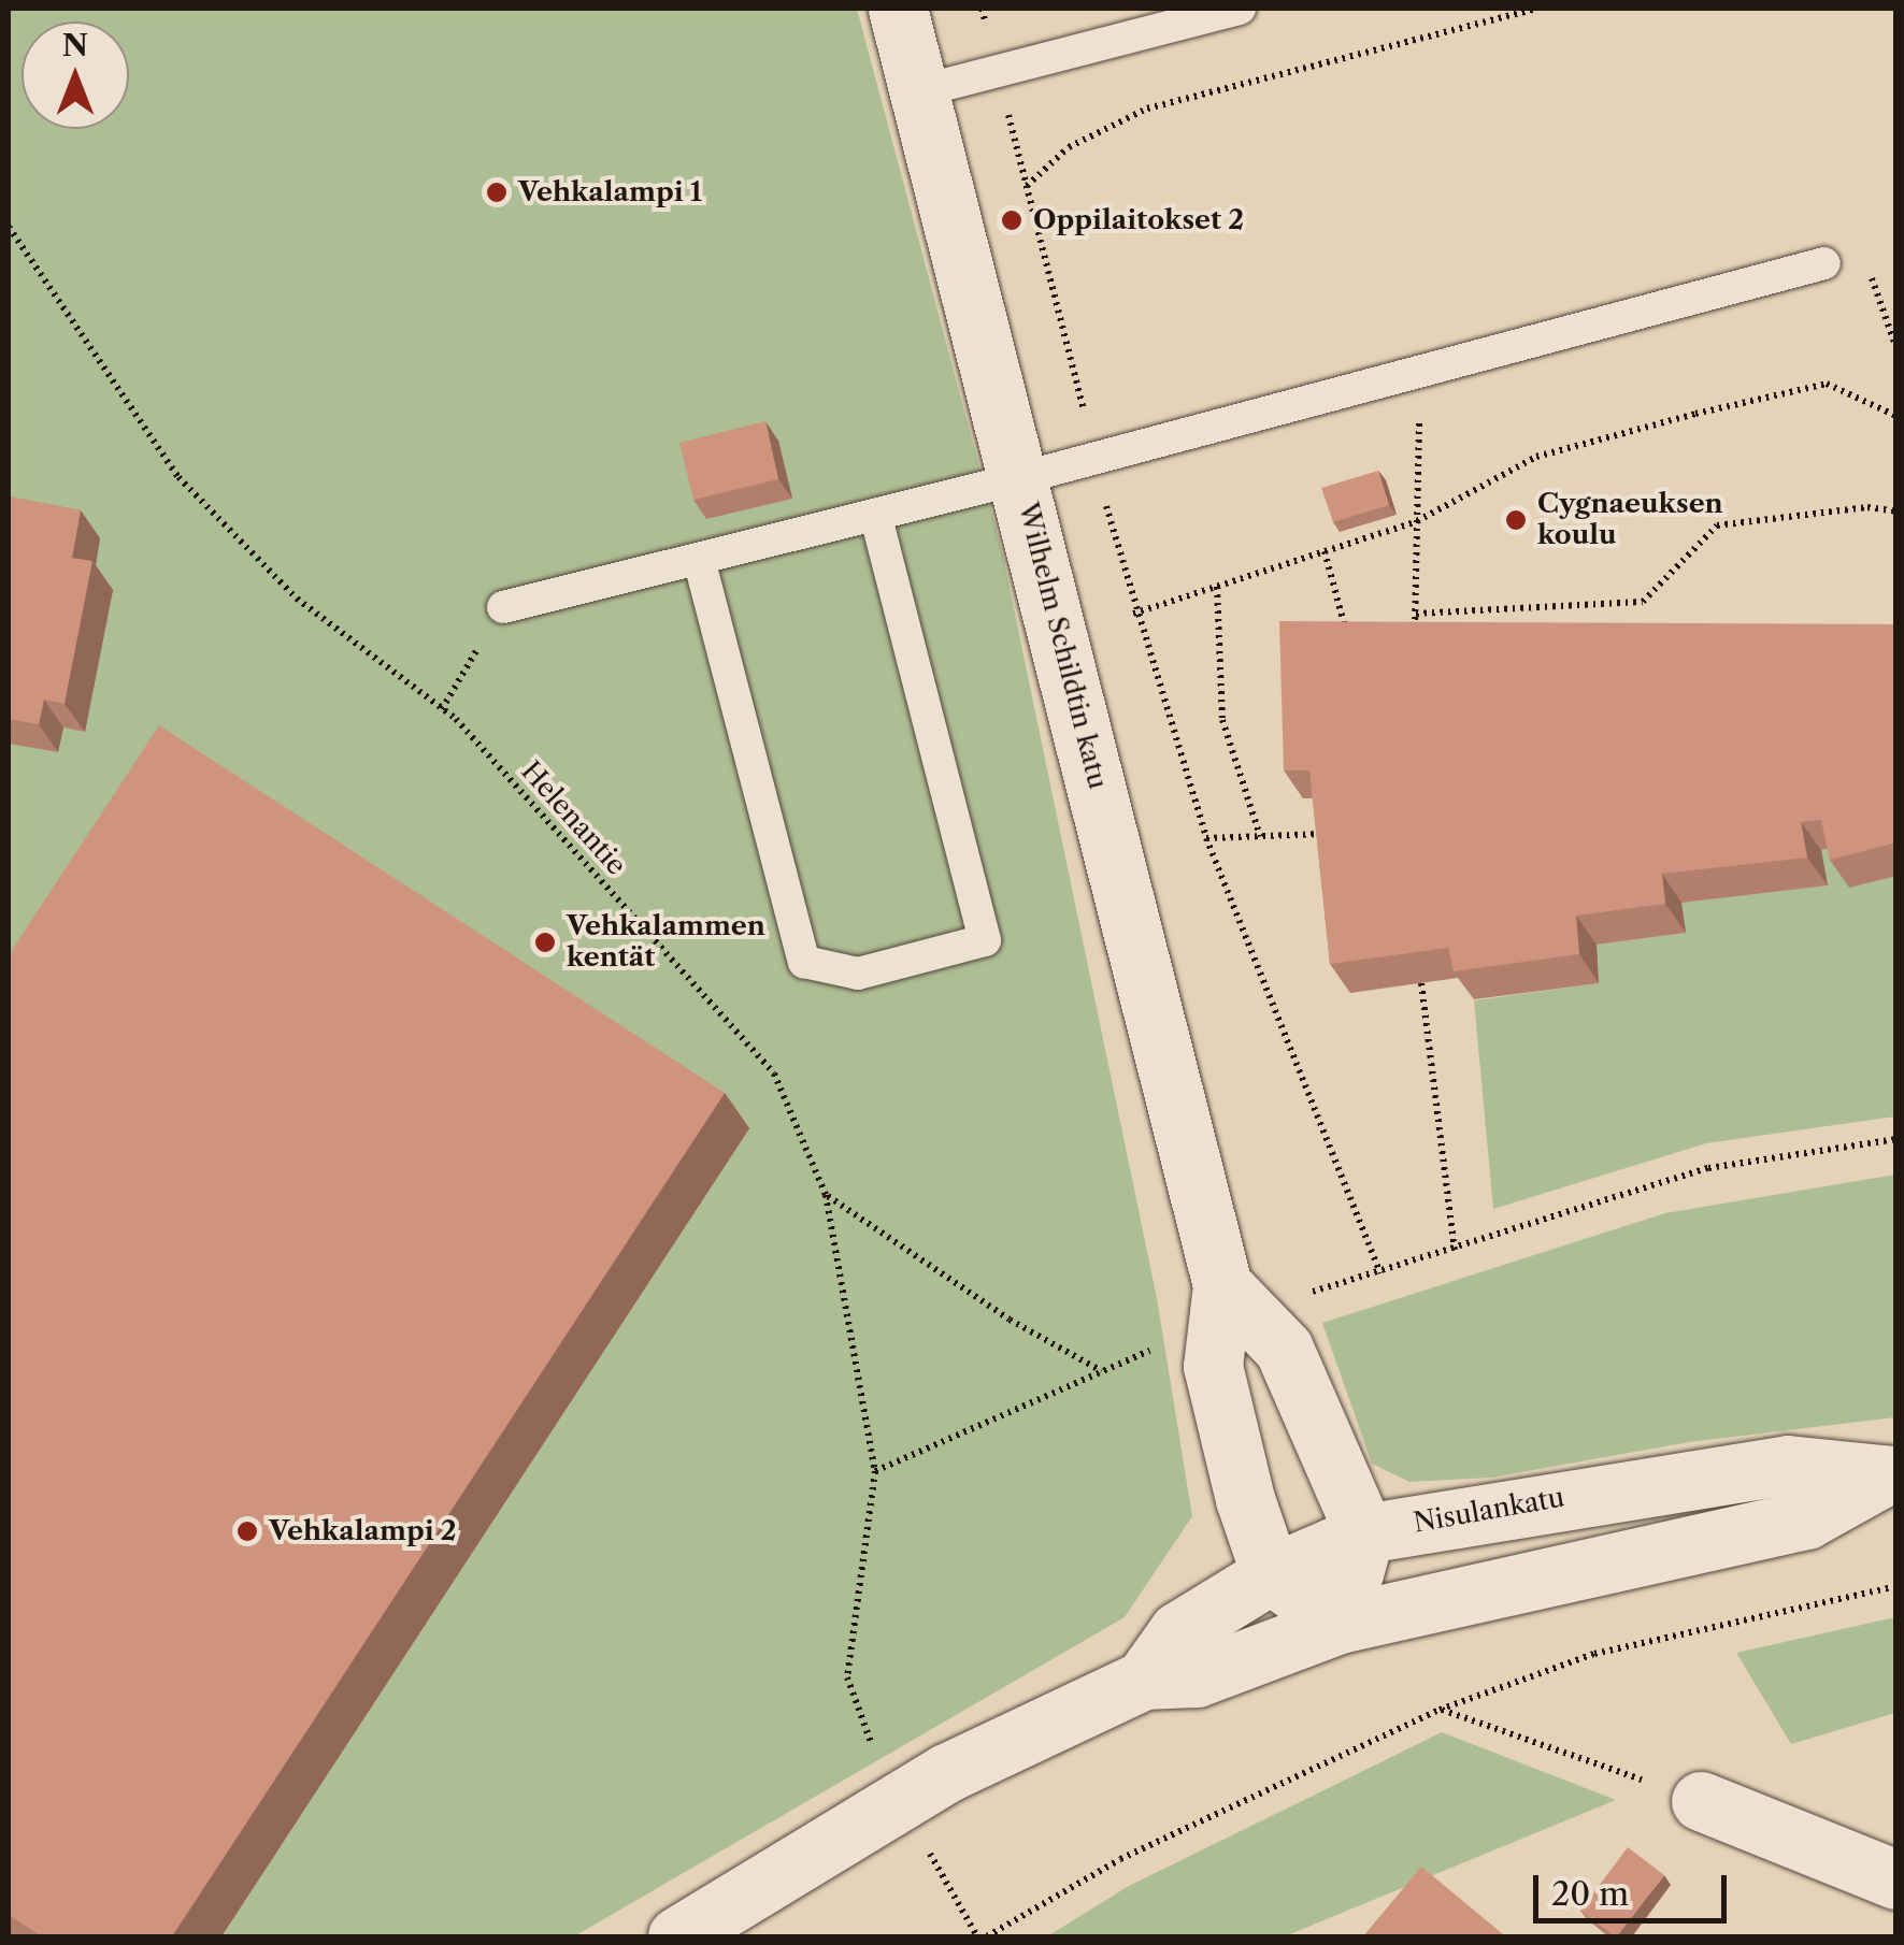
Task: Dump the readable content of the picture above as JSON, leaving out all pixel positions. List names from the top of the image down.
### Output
{
  "streets": {
    "street": ["Wilhelm Schildtin katu", "Nisulankatu"],
    "path": ["Helenantie"]
  },
  "crossings": [
    ["Wilhelm Schildtin katu", "Nisulankatu"]
  ],
  "places": [
    "Vehkalampi 1",
    "Oppilaitokset 2",
    "Cygnaeuksen koulu",
    "Vehkalammen kentät",
    "Vehkalampi 2"
  ],
  "scale_bar": "20 m",
  "north": "top"
}
